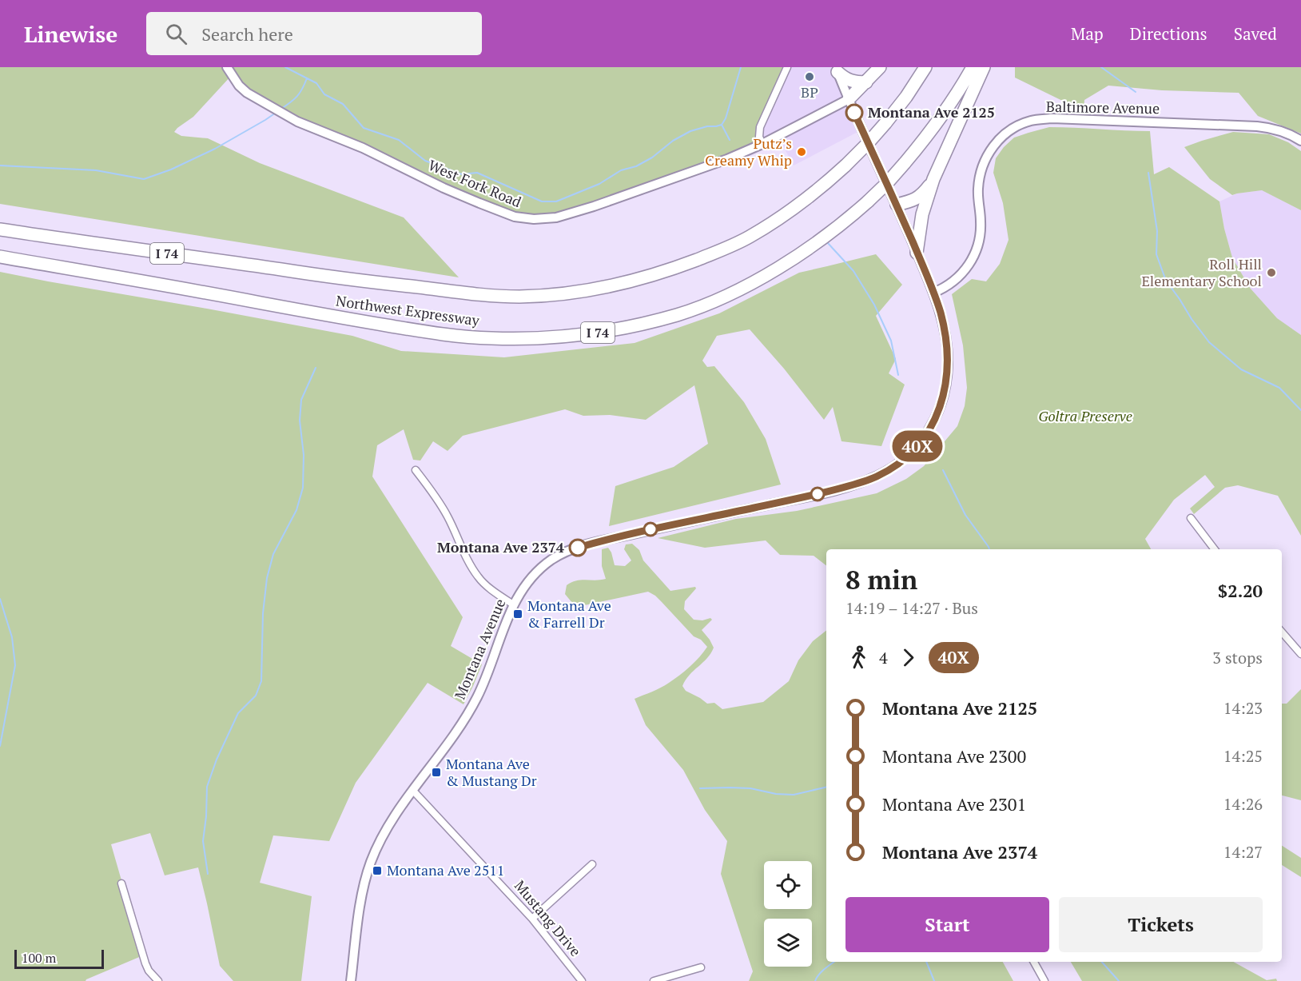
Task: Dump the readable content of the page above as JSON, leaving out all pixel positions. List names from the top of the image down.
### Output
{
  "streets": {
    "highway": ["I 74", "Northwest Expressway"],
    "street": [
      "Baltimore Avenue",
      "West Fork Road",
      "Montana Avenue",
      "Mustang Drive"
    ]
  },
  "crossings": [
    ["Baltimore Avenue", "Montana Avenue"],
    ["West Fork Road", "Montana Avenue"],
    ["Montana Avenue", "Mustang Drive"]
  ],
  "parks": ["Goltra Preserve"],
  "places": {
    "other": [
      "BP",
      "Montana Ave 2125",
      "Putz’s Creamy Whip",
      "Roll Hill Elementary School",
      "Montana Ave 2374"
    ],
    "transit": ["Montana Ave & Farrell Dr", "Montana Ave & Mustang Dr", "Montana Ave 2511"]
  },
  "lines": ["bus line 40X"],
  "scale_bar": "100 m",
  "page": {
    "header": "Linewise",
    "search": "Search here",
    "nav": ["Map", "Directions", "Saved"],
    "on_map": "40X",
    "heading": ["8 min", "14:19 – 14:27 · Bus", "$2.20"],
    "legs": ["4", "40X", "3 stops"],
    "list": [
      {
        "name": "Montana Ave 2125",
        "value": "14:23"
      },
      {
        "name": "Montana Ave 2300",
        "value": "14:25"
      },
      {
        "name": "Montana Ave 2301",
        "value": "14:26"
      },
      {
        "name": "Montana Ave 2374",
        "value": "14:27"
      }
    ],
    "buttons": ["Start", "Tickets"],
    "scale": "100 m"
  }
}
